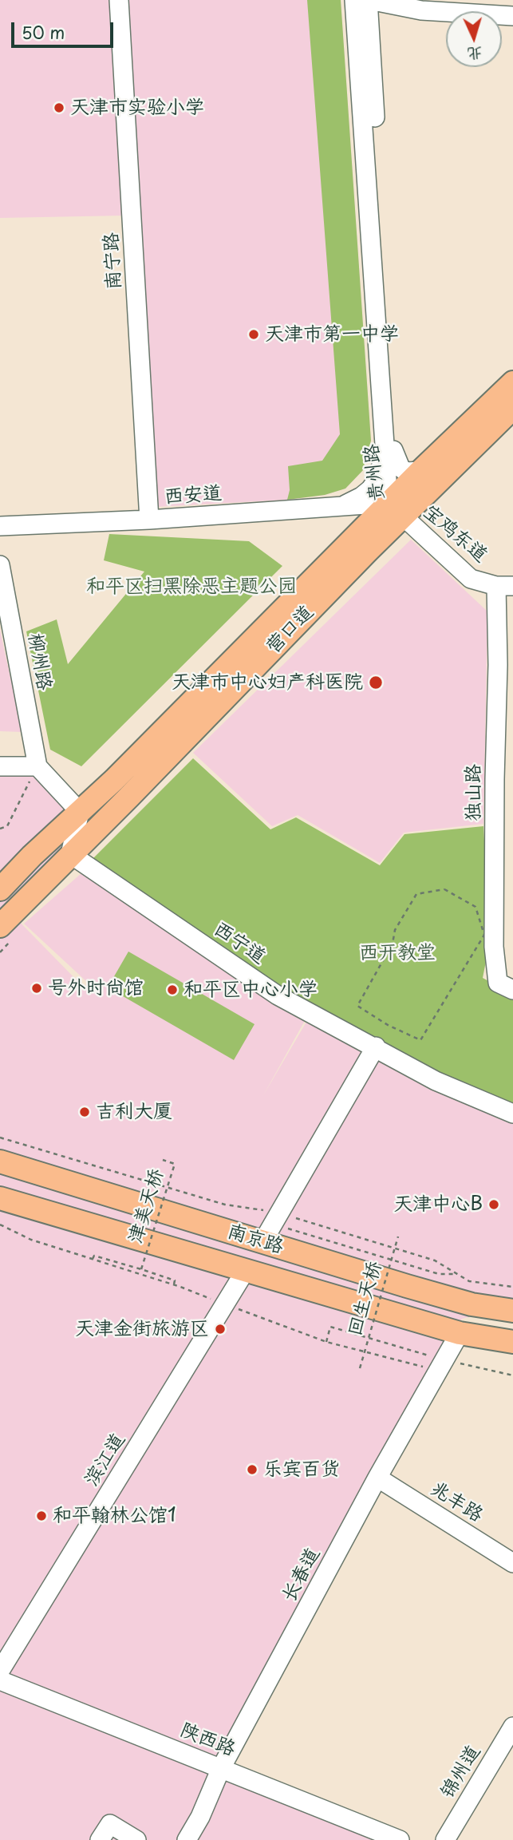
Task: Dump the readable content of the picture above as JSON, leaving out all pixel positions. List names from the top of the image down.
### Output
{
  "streets": {
    "main road": ["营口道", "南京路"],
    "street": [
      "南宁路",
      "贵州路",
      "西安道",
      "宝鸡东道",
      "柳州路",
      "独山路",
      "西宁道",
      "滨江道",
      "兆丰路",
      "长春道",
      "陕西路",
      "锦州道"
    ],
    "path": ["津美天桥", "回生天桥"]
  },
  "crossings": [
    ["南宁路", "西安道"],
    ["贵州路", "西安道"],
    ["贵州路", "宝鸡东道"],
    ["贵州路", "营口道"],
    ["西安道", "宝鸡东道"],
    ["西安道", "营口道"],
    ["宝鸡东道", "营口道"],
    ["宝鸡东道", "独山路"],
    ["营口道", "西宁道"],
    ["南京路", "滨江道"],
    ["南京路", "长春道"],
    ["兆丰路", "长春道"],
    ["长春道", "陕西路"]
  ],
  "parks": ["和平区扫黑除恶主题公园", "西开教堂"],
  "places": [
    "天津市实验小学",
    "天津市第一中学",
    "天津市中心妇产科医院",
    "号外时尚馆",
    "和平区中心小学",
    "吉利大厦",
    "天津中心B",
    "天津金街旅游区",
    "乐宾百货",
    "和平翰林公馆1"
  ],
  "scale_bar": "50 m",
  "north": "bottom"
}
